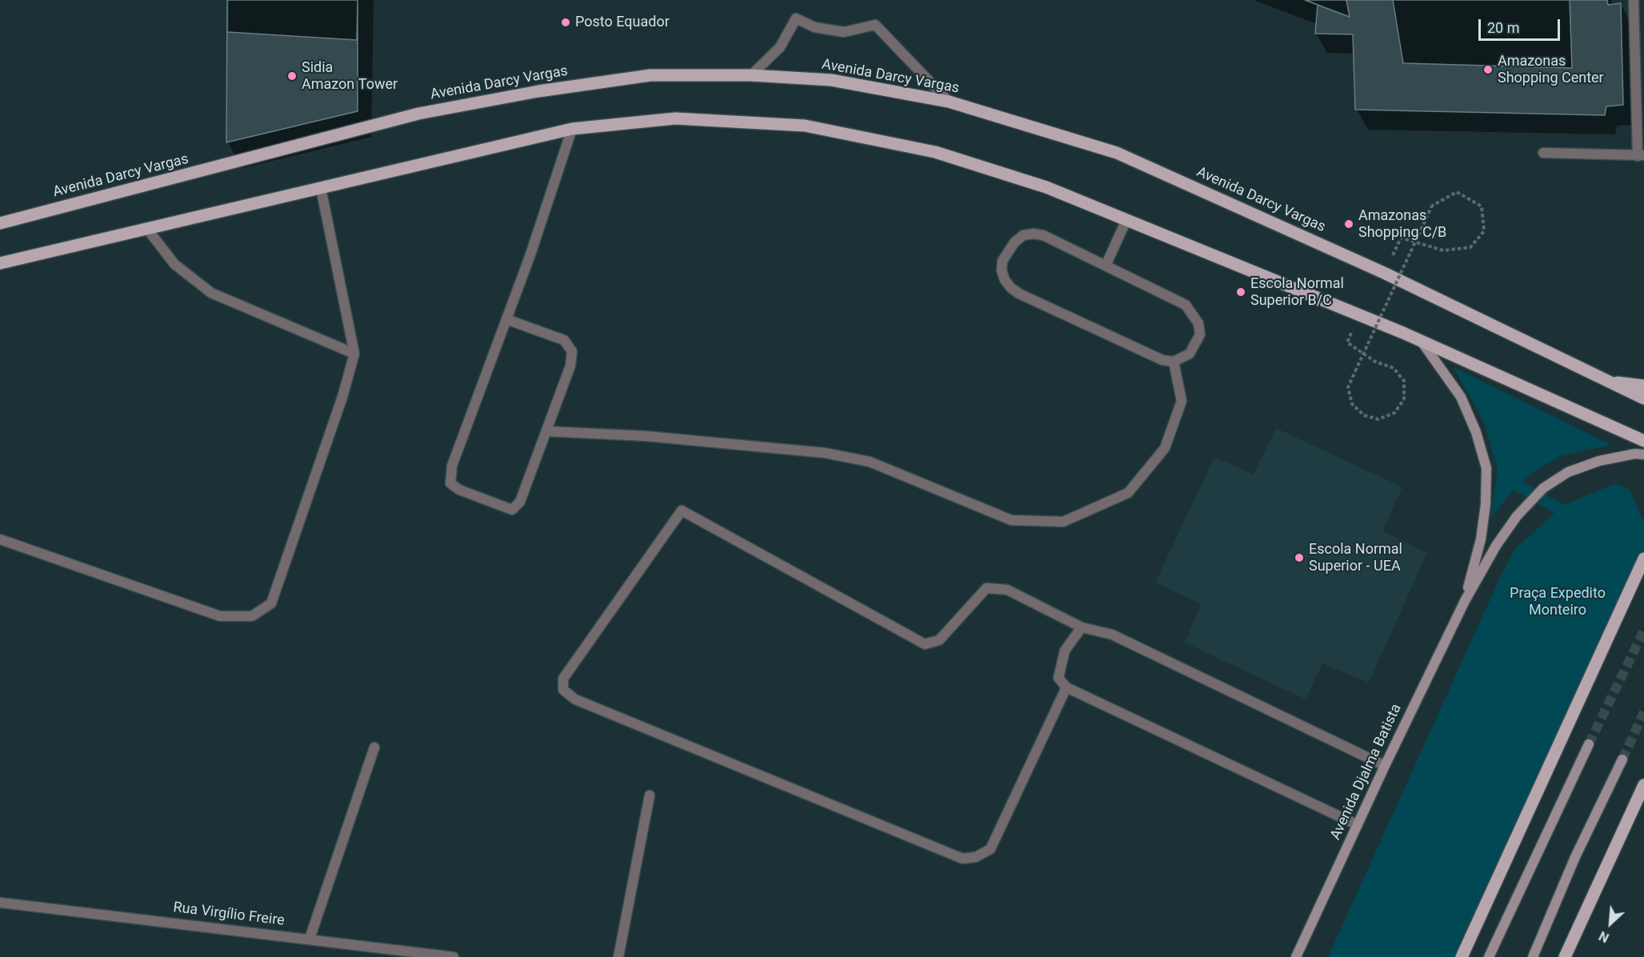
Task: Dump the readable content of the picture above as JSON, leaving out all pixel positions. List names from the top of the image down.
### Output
{
  "streets": {
    "main road": ["Avenida Darcy Vargas", "Avenida Djalma Batista"],
    "street": ["Rua Virgílio Freire"]
  },
  "parks": ["Praça Expedito Monteiro"],
  "places": [
    "Posto Equador",
    "Amazonas Shopping Center",
    "Sidia Amazon Tower",
    "Amazonas Shopping C/B",
    "Escola Normal Superior B/C",
    "Escola Normal Superior - UEA"
  ],
  "scale_bar": "20 m",
  "north": "bottom left"
}
